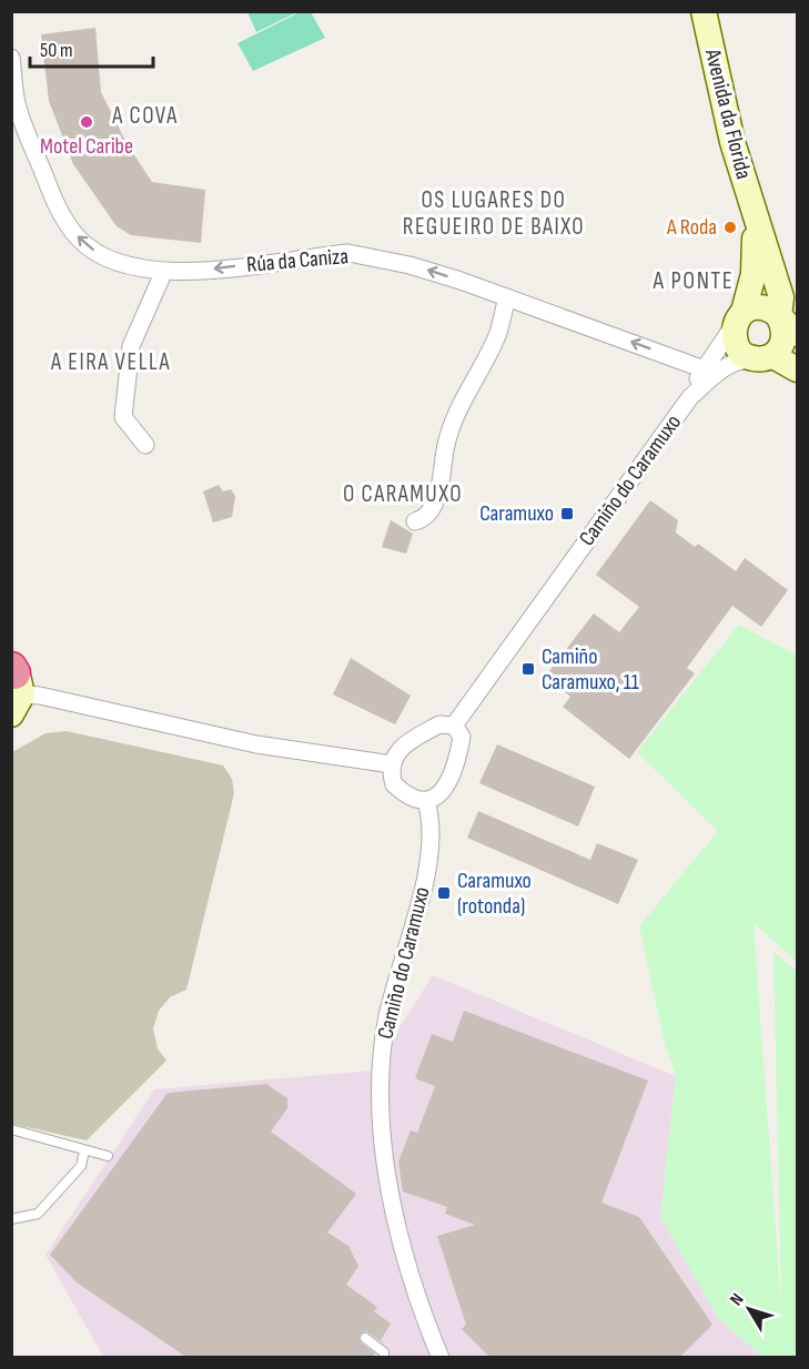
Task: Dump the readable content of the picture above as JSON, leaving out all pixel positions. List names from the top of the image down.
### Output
{
  "streets": {
    "main road": ["Avenida da Florida"],
    "street": ["Rúa da Caniza", "Camiño do Caramuxo"]
  },
  "crossings": [
    ["Avenida da Florida", "Camiño do Caramuxo"],
    ["Rúa da Caniza", "Camiño do Caramuxo"]
  ],
  "one_way": ["Rúa da Caniza"],
  "districts": [
    "A COVA",
    "OS LUGARES DO REGUEIRO DE BAIXO",
    "A PONTE",
    "A EIRA VELLA",
    "O CARAMUXO"
  ],
  "places": {
    "other": ["Motel Caribe", "A Roda"],
    "transit": ["Caramuxo", "Camiño Caramuxo, 11", "Caramuxo (rotonda)"]
  },
  "scale_bar": "50 m",
  "north": "top left"
}
